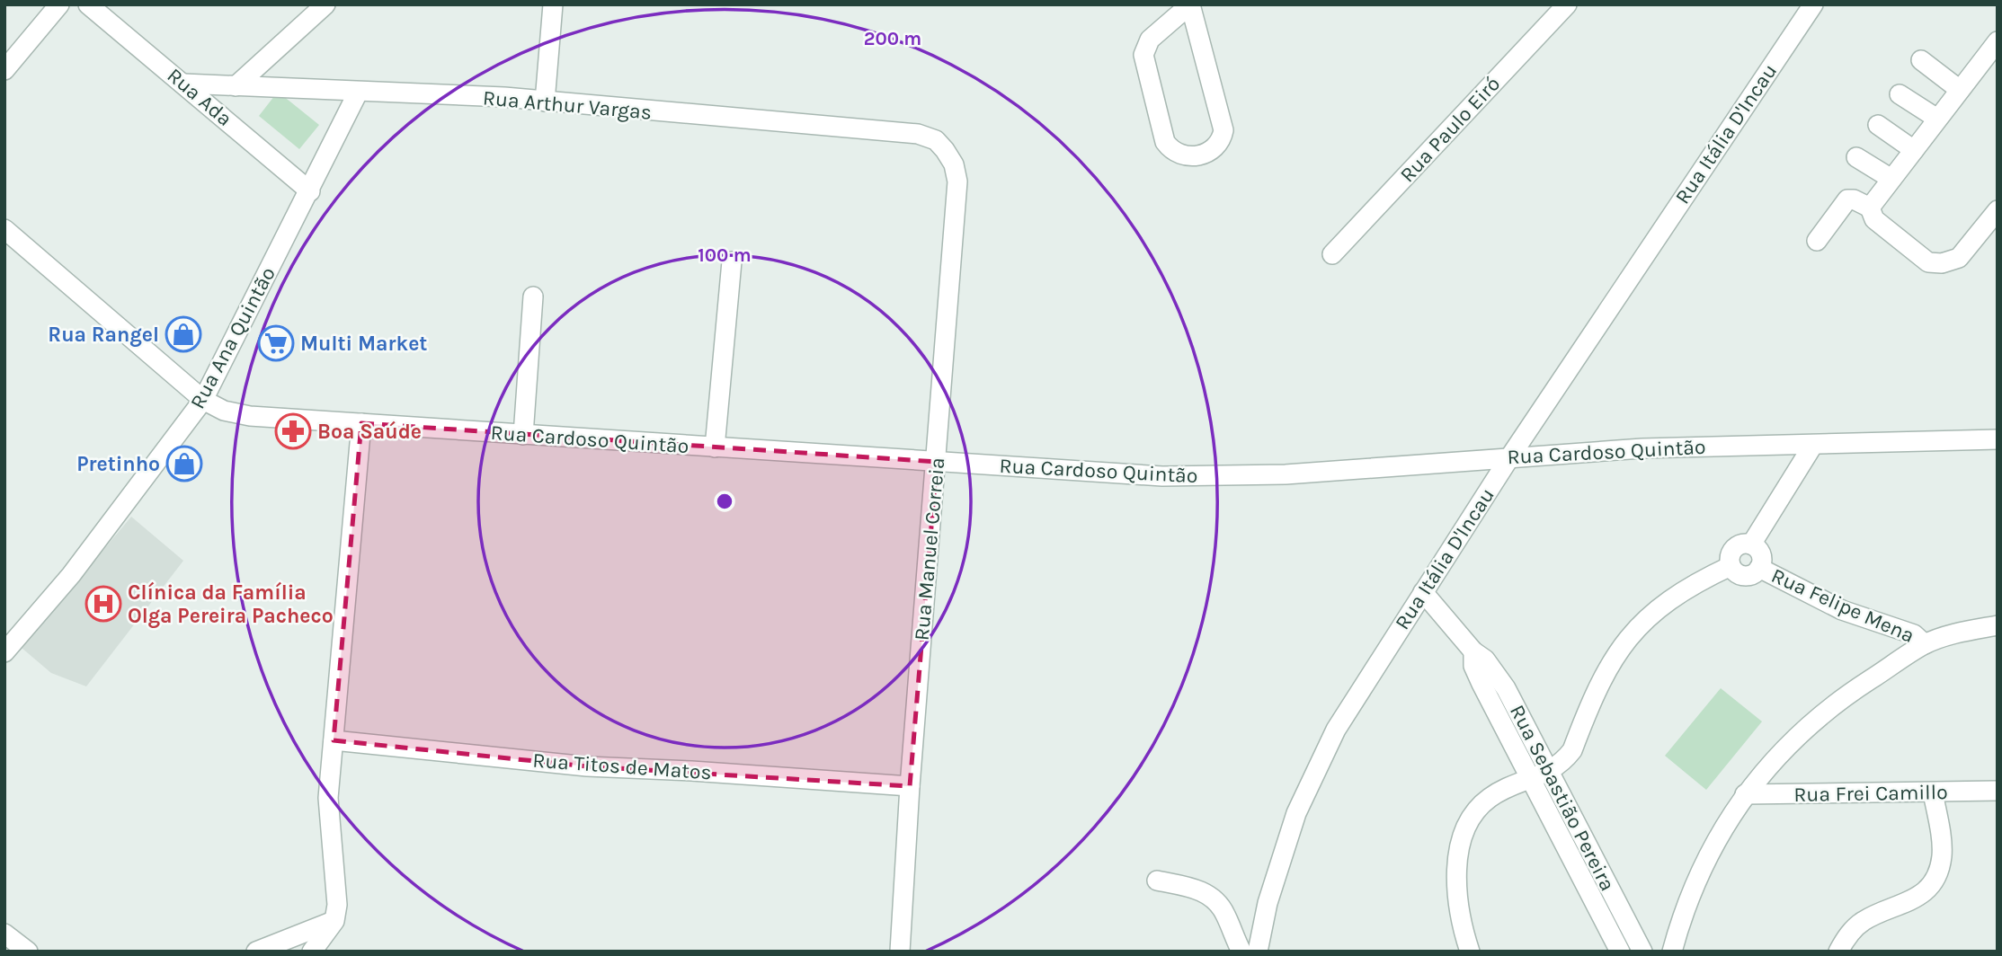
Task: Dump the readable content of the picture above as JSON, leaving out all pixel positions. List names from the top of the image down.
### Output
{
  "streets": {
    "street": [
      "Rua Ada",
      "Rua Arthur Vargas",
      "Rua Paulo Eiró",
      "Rua Itália D'Incau",
      "Rua Ana Quintão",
      "Rua Cardoso Quintão",
      "Rua Manuel Correia",
      "Rua Felipe Mena",
      "Rua Titos de Matos",
      "Rua Frei Camillo",
      "Rua Sebastião Pereira"
    ]
  },
  "crossings": [
    ["Rua Ada", "Rua Arthur Vargas"],
    ["Rua Ada", "Rua Ana Quintão"],
    ["Rua Arthur Vargas", "Rua Ana Quintão"],
    ["Rua Arthur Vargas", "Rua Manuel Correia"],
    ["Rua Itália D'Incau", "Rua Cardoso Quintão"],
    ["Rua Itália D'Incau", "Rua Sebastião Pereira"],
    ["Rua Ana Quintão", "Rua Cardoso Quintão"],
    ["Rua Cardoso Quintão", "Rua Manuel Correia"],
    ["Rua Manuel Correia", "Rua Titos de Matos"]
  ],
  "places": {
    "shop": ["Rua Rangel", "Pretinho"],
    "supermarket": ["Multi Market"],
    "pharmacy": ["Boa Saúde"],
    "hospital": ["Clínica da Família Olga Pereira Pacheco"]
  },
  "rings": ["200 m", "100 m"]
}
